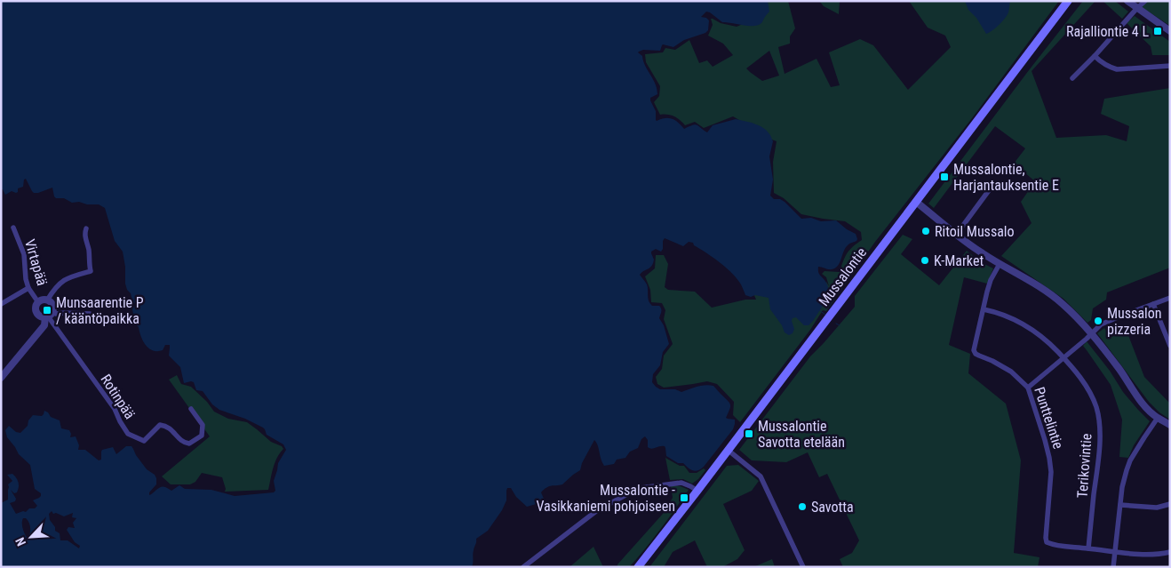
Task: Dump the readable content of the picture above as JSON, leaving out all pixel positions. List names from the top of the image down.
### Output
{
  "streets": {
    "main road": ["Mussalontie"],
    "street": [
      "Virtapää",
      "Rotinpää",
      "Punttelintie",
      "Terikovintie"
    ]
  },
  "crossings": [
    ["Virtapää", "Rotinpää"],
    ["Punttelintie", "Terikovintie"]
  ],
  "places": {
    "transit": [
      "Rajalliontie 4 L",
      "Mussalontie, Harjantauksentie E",
      "Munsaarentie P / kääntöpaikka",
      "Mussalontie Savotta etelään",
      "Mussalontie - Vasikkaniemi pohjoiseen"
    ],
    "other": [
      "Ritoil Mussalo",
      "K-Market",
      "Mussalon pizzeria",
      "Savotta"
    ]
  },
  "north": "bottom left"
}
